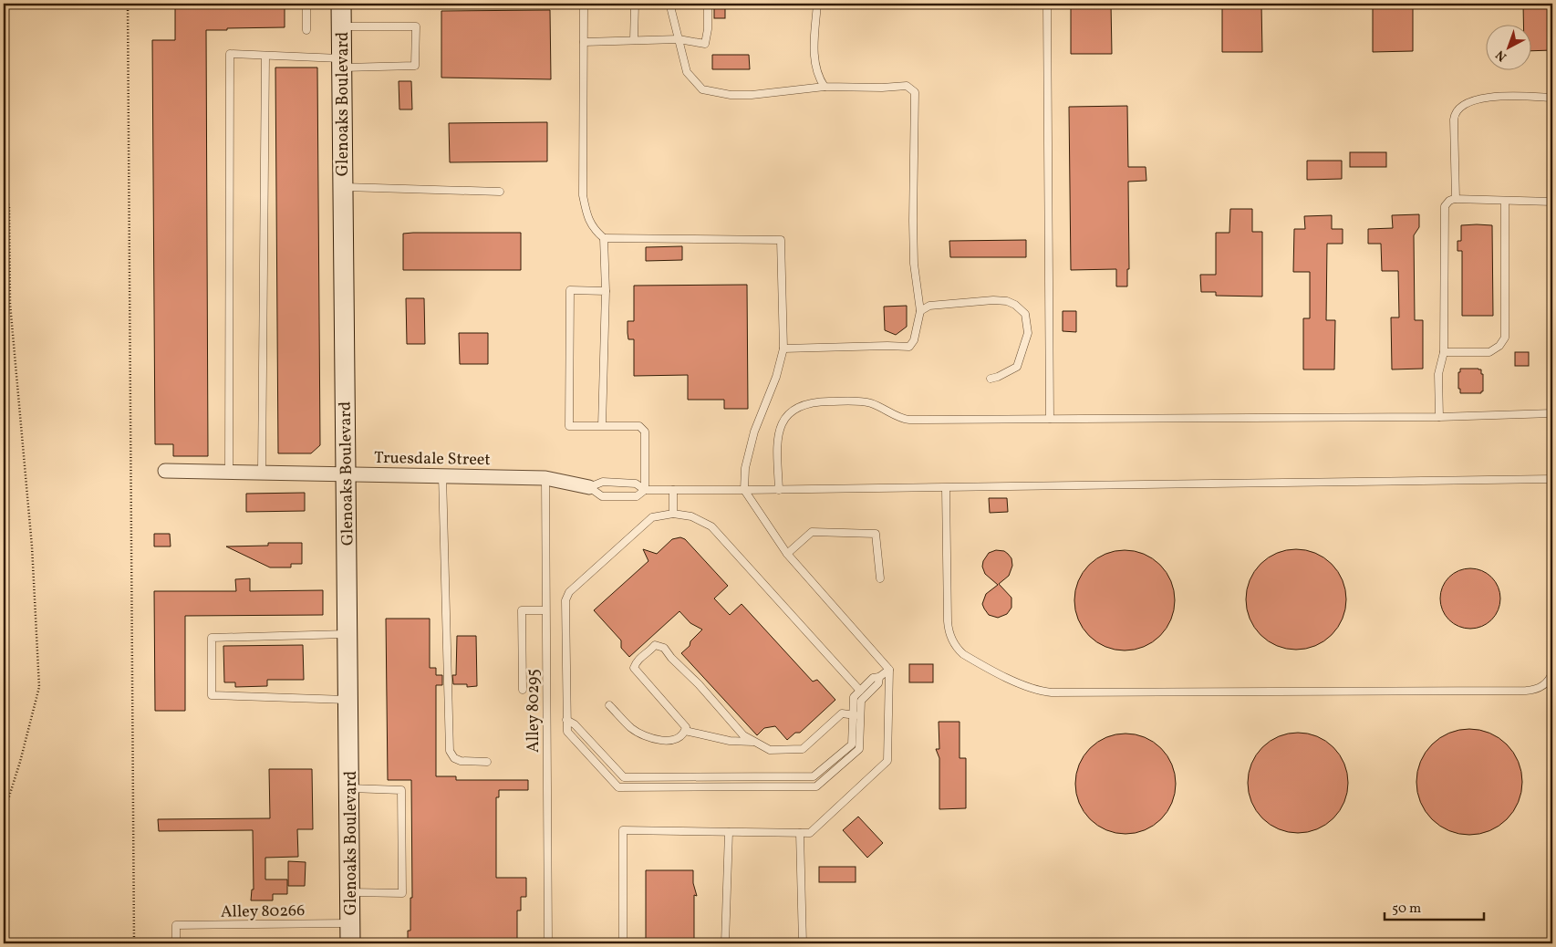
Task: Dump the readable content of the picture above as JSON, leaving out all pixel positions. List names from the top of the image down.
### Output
{
  "streets": {
    "main road": ["Glenoaks Boulevard"],
    "street": ["Truesdale Street"],
    "lane": ["Alley 80295", "Alley 80266"]
  },
  "crossings": [
    ["Glenoaks Boulevard", "Truesdale Street"],
    ["Glenoaks Boulevard", "Alley 80266"],
    ["Truesdale Street", "Alley 80295"]
  ],
  "scale_bar": "50 m",
  "north": "bottom left"
}
